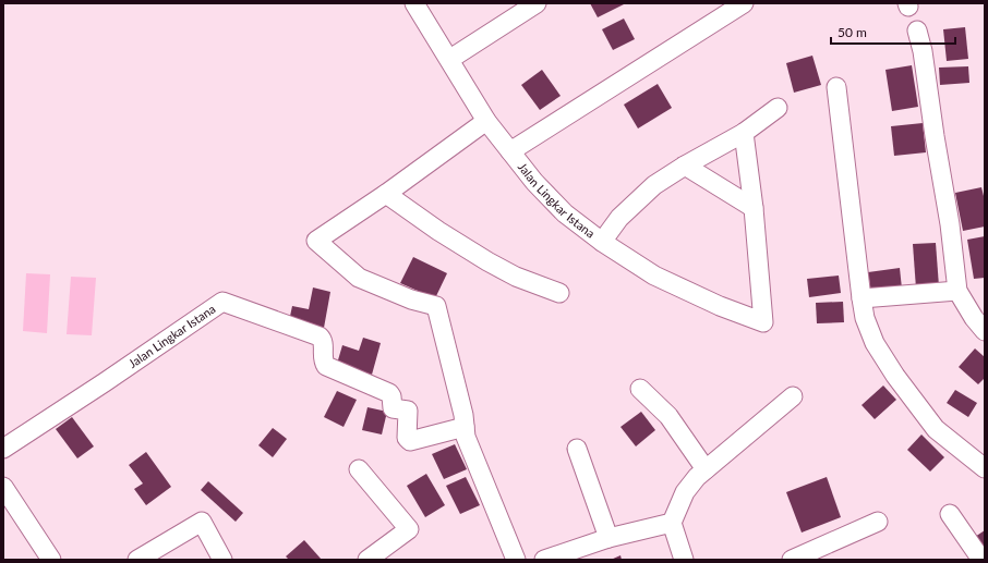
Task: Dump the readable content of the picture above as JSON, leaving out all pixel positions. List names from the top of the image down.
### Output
{
  "streets": {
    "street": ["Jalan Lingkar Istana"]
  },
  "scale_bar": "50 m"
}
